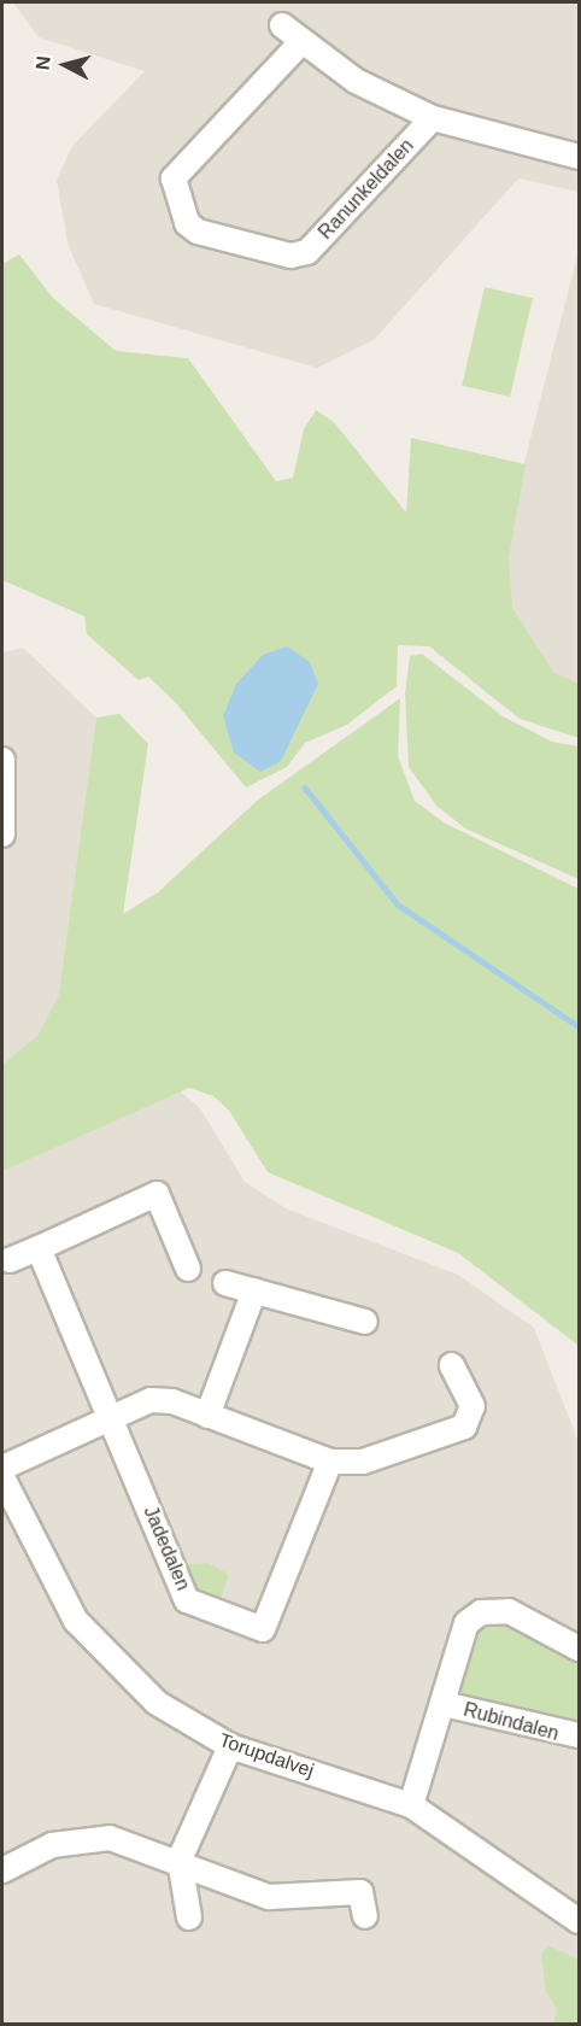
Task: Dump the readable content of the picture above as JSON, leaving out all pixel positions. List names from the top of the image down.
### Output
{
  "streets": {
    "street": [
      "Ranunkeldalen",
      "Jadedalen",
      "Rubindalen",
      "Torupdalvej"
    ]
  },
  "crossings": [
    ["Rubindalen", "Torupdalvej"]
  ],
  "north": "left"
}
